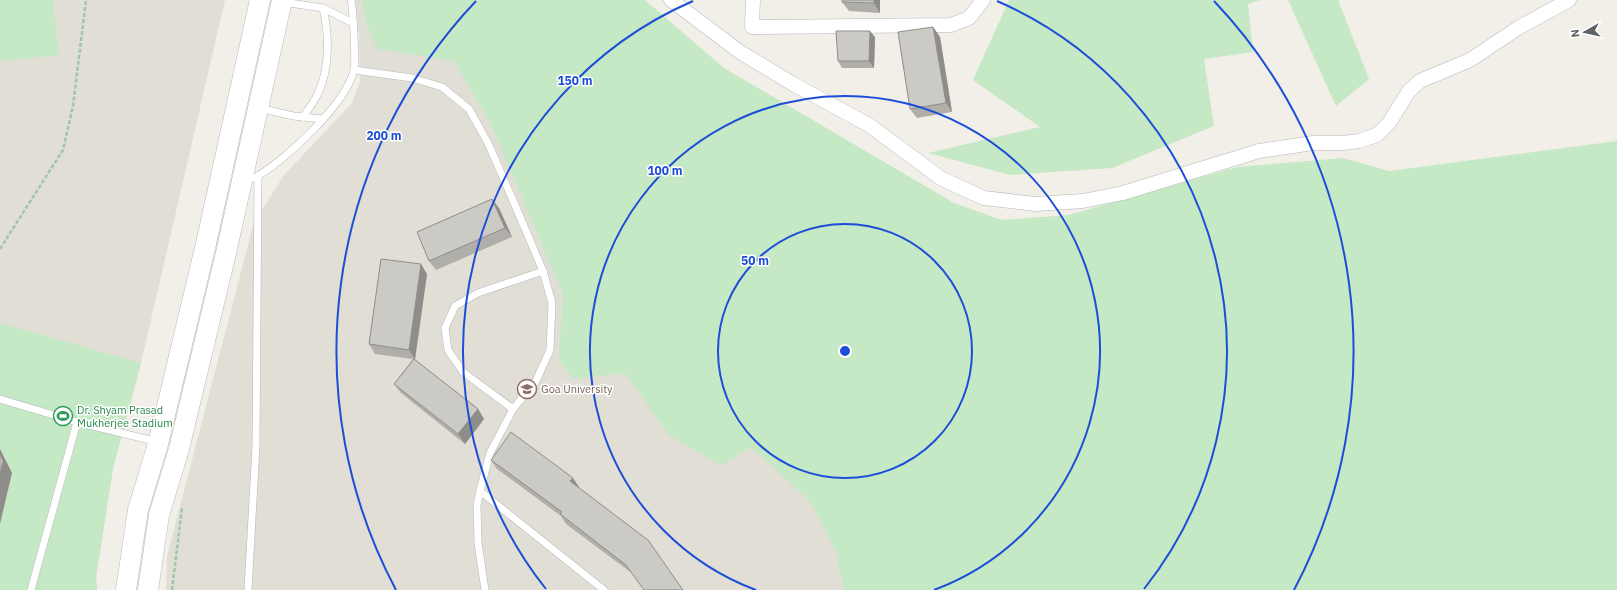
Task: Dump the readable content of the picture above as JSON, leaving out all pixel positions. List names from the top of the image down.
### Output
{
  "places": {
    "school or university": ["Goa University"],
    "sports": ["Dr. Shyam Prasad Mukherjee Stadium"]
  },
  "north": "left",
  "rings": [
    "150 m",
    "200 m",
    "100 m",
    "50 m"
  ]
}
